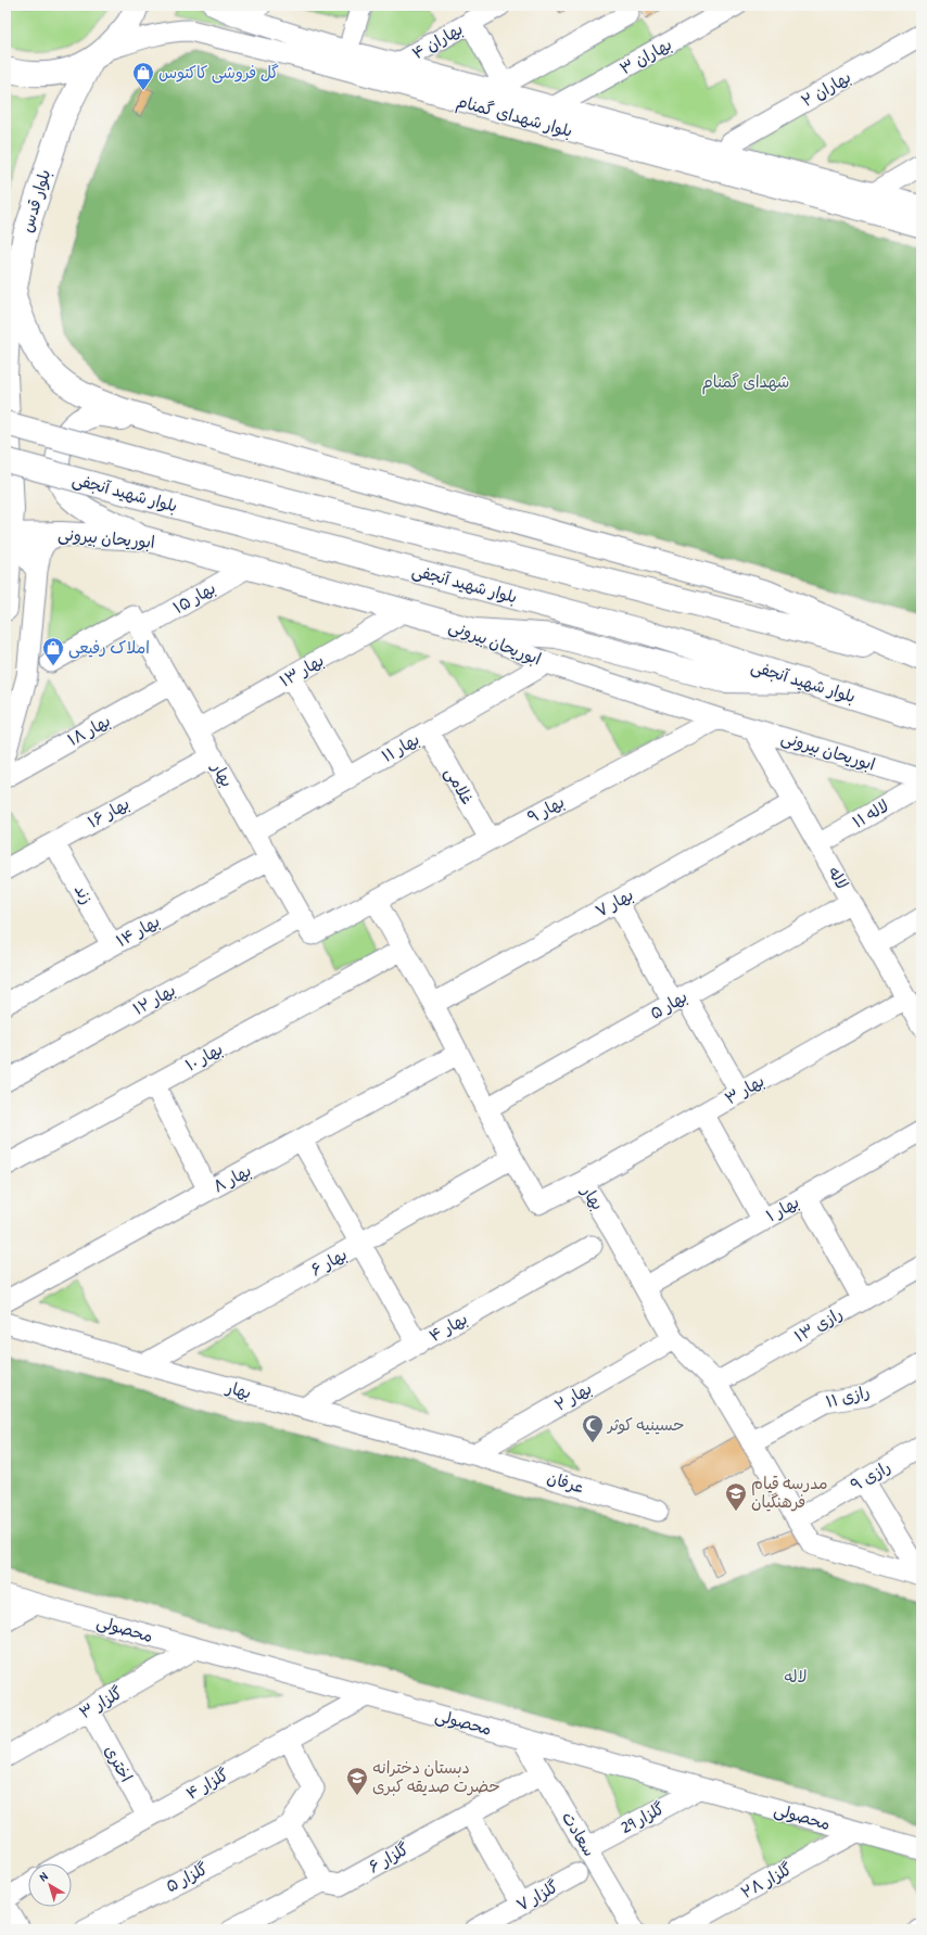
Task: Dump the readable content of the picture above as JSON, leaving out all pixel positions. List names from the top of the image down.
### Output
{
  "streets": {
    "main road": ["بلوار قدس", "بلوار شهید آنجفی", "ابوریحان بیرونی"],
    "street": [
      "بهاران ۴",
      "بهاران ۳",
      "بهاران ۲",
      "بلوار شهدای گمنام",
      "بهار ۱۵",
      "بهار ۱۳",
      "بهار ۱۸",
      "بهار ۱۱",
      "بهار",
      "غلامی",
      "بهار ۹",
      "بهار ۱۶",
      "لاله ۱۱",
      "لاله",
      "زند",
      "بهار ۷",
      "بهار ۱۴",
      "بهار ۱۲",
      "بهار ۵",
      "بهار ۱۰",
      "بهار ۳",
      "بهار ۸",
      "بهار ۱",
      "بهار ۶",
      "رازی ۱۳",
      "بهار ۴",
      "بهار ۲",
      "رازی ۱۱",
      "رازی ۹",
      "عرفان",
      "محصولی",
      "گلزار ۳",
      "اختری",
      "گلزار ۴",
      "گلزار 29",
      "سعادت",
      "گلزار ۶",
      "گلزار ۵",
      "گلزار ۲۸",
      "گلزار ۷"
    ]
  },
  "crossings": [
    ["بهاران ۴", "بلوار شهدای گمنام"],
    ["بهاران ۳", "بلوار شهدای گمنام"],
    ["بلوار شهدای گمنام", "بلوار قدس"],
    ["بلوار قدس", "ابوریحان بیرونی"],
    ["ابوریحان بیرونی", "بهار ۱۵"],
    ["ابوریحان بیرونی", "بهار ۱۳"],
    ["ابوریحان بیرونی", "بهار ۱۱"],
    ["ابوریحان بیرونی", "بهار ۹"],
    ["ابوریحان بیرونی", "لاله"],
    ["بهار ۱۵", "بهار"],
    ["بهار ۱۳", "بهار"],
    ["بهار ۱۸", "بهار"],
    ["بهار ۱۱", "بهار"],
    ["بهار ۱۱", "غلامی"],
    ["بهار", "بهار ۹"],
    ["بهار", "بهار ۱۶"],
    ["بهار", "بهار ۷"],
    ["بهار", "بهار ۱۴"],
    ["بهار", "بهار ۱۲"],
    ["بهار", "بهار ۵"],
    ["بهار", "بهار ۱۰"],
    ["بهار", "بهار ۳"],
    ["بهار", "بهار ۸"],
    ["بهار", "بهار ۱"],
    ["بهار", "بهار ۶"],
    ["بهار", "رازی ۱۳"],
    ["بهار", "بهار ۴"],
    ["بهار", "بهار ۲"],
    ["بهار", "رازی ۱۱"],
    ["بهار", "رازی ۹"],
    ["بهار", "عرفان"],
    ["غلامی", "بهار ۹"],
    ["بهار ۹", "بهار ۱۲"],
    ["بهار ۱۶", "زند"],
    ["لاله ۱۱", "لاله"],
    ["لاله", "بهار ۷"],
    ["لاله", "بهار ۵"],
    ["لاله", "بهار ۳"],
    ["زند", "بهار ۱۴"],
    ["بهار ۲", "عرفان"],
    ["محصولی", "گلزار ۳"],
    ["محصولی", "گلزار ۴"],
    ["محصولی", "گلزار 29"],
    ["محصولی", "سعادت"],
    ["محصولی", "گلزار ۲۸"],
    ["گلزار ۳", "اختری"],
    ["اختری", "گلزار ۴"],
    ["گلزار 29", "سعادت"],
    ["سعادت", "گلزار ۶"]
  ],
  "parks": ["شهدای گمنام", "لاله"],
  "places": {
    "shop": ["گل فروشی کاکتوس", "املاک رفیعی"],
    "mosque": ["حسینیه کوثر"],
    "school or university": ["مدرسه قیام فرهنگیان", "دبستان دخترانه حضرت صدیقه کبری"]
  },
  "north": "top left"
}
